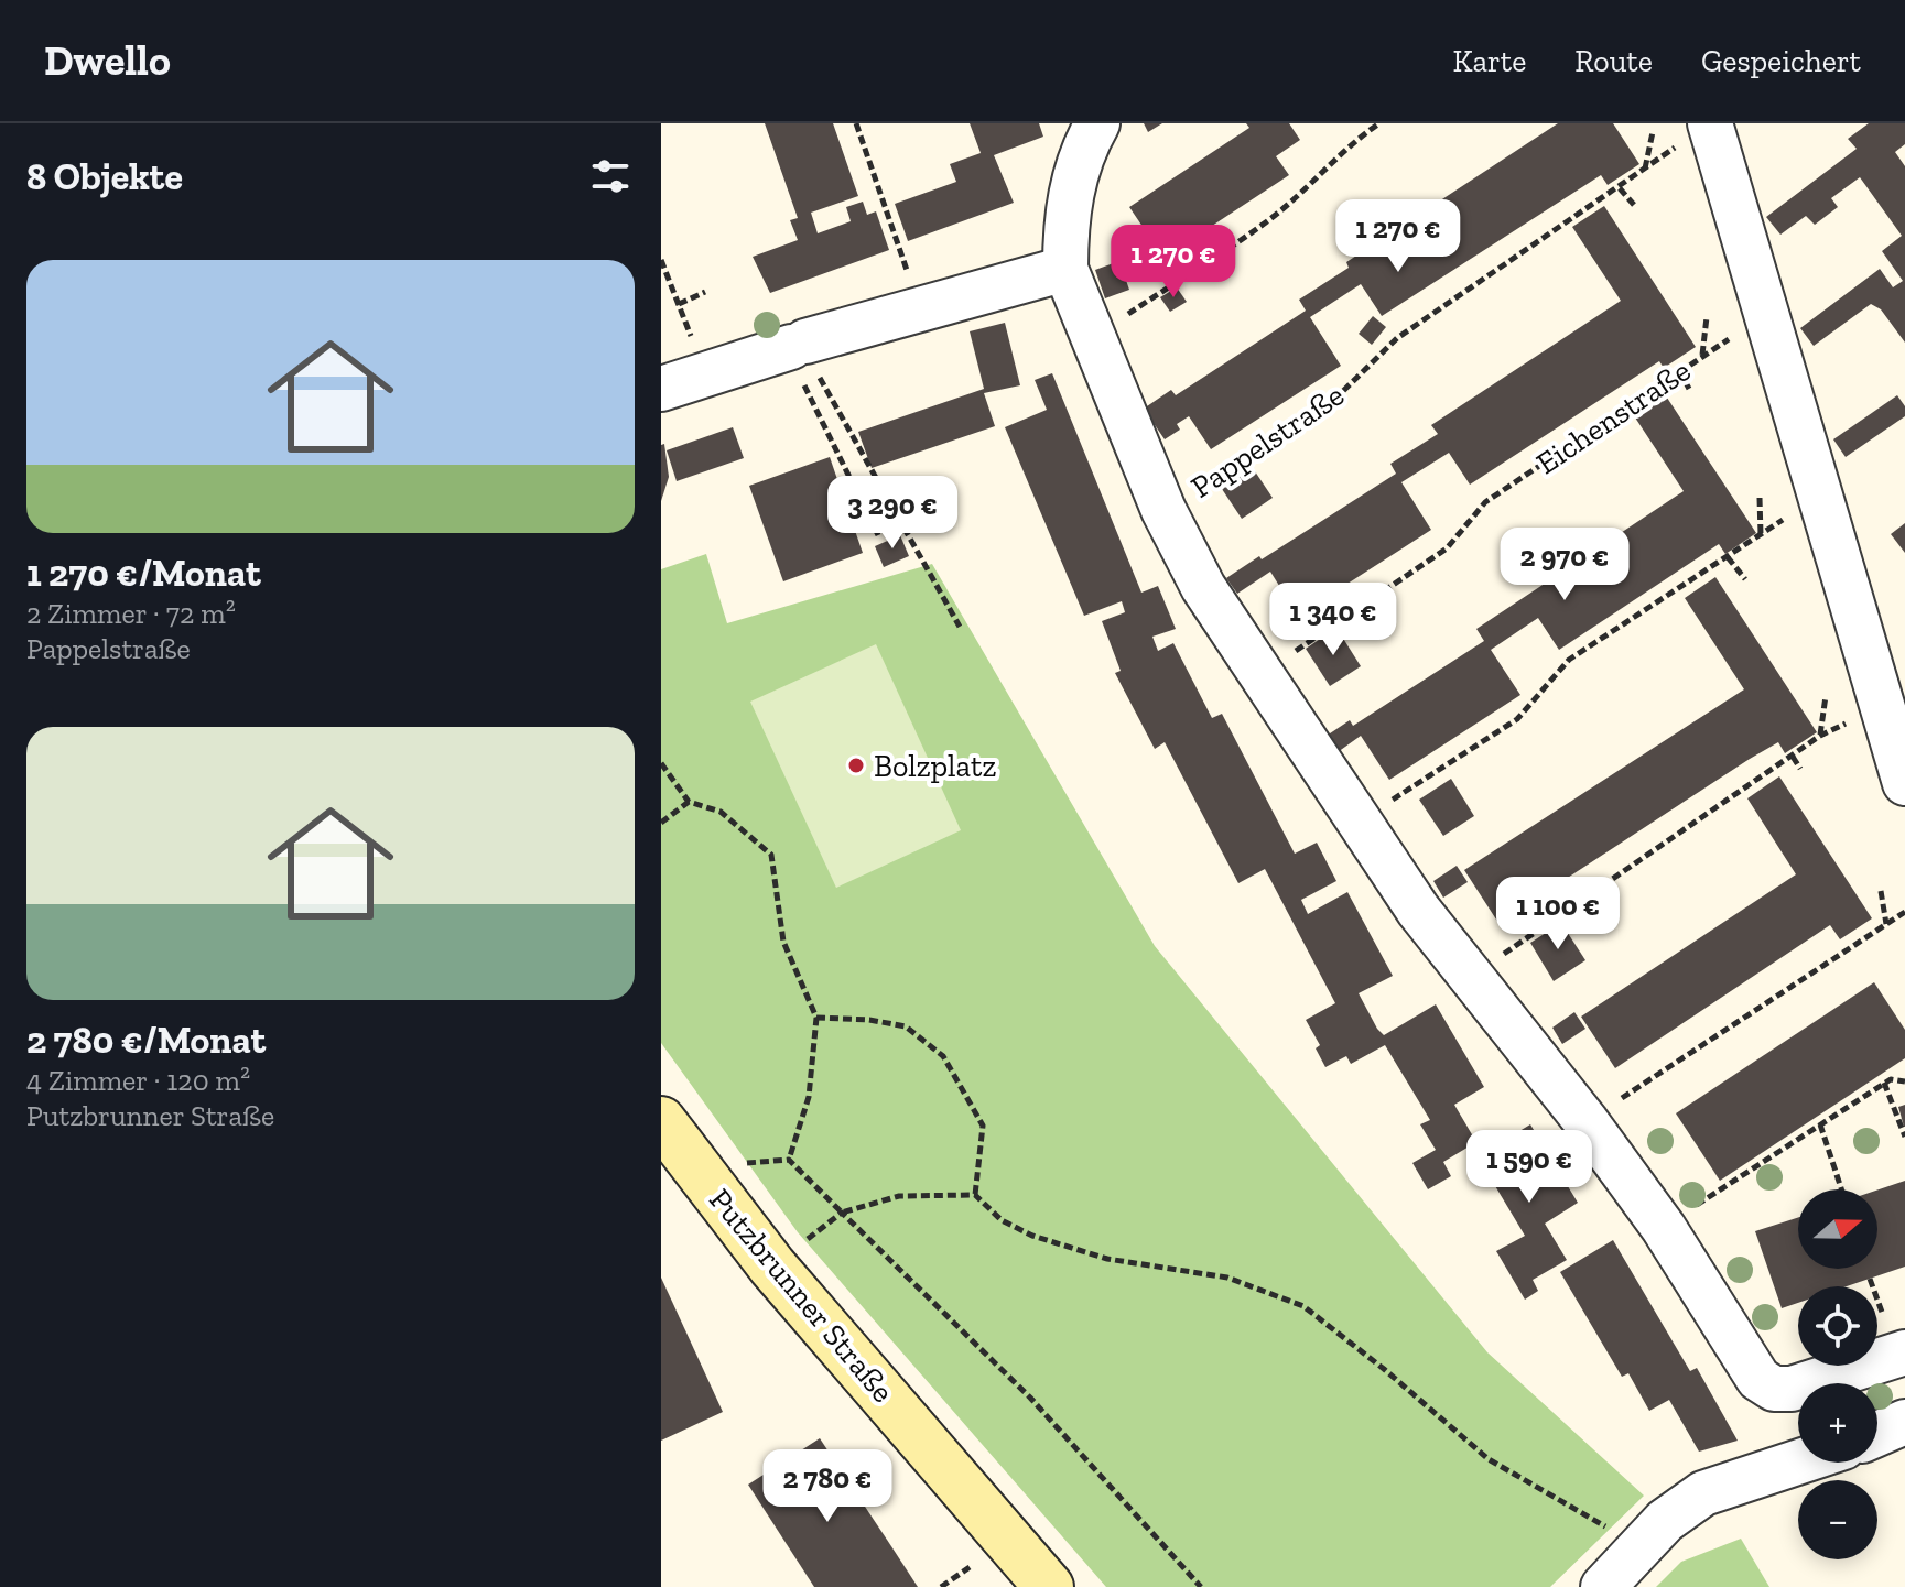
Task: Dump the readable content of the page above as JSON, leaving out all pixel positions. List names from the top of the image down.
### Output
{
  "streets": {
    "main road": ["Putzbrunner Straße"],
    "street": ["Pappelstraße"],
    "path": ["Eichenstraße"]
  },
  "crossings": [
    ["Eichenstraße", "Pappelstraße"]
  ],
  "places": ["Bolzplatz"],
  "north": "right",
  "page": {
    "header": "Dwello",
    "nav": ["Karte", "Route", "Gespeichert"],
    "heading": "8 Objekte",
    "price": [
      "1 270 €",
      "1 270 €",
      "3 290 €",
      "2 970 €",
      "1 340 €",
      "1 100 €",
      "1 590 €",
      "2 780 €"
    ],
    "list": [
      {
        "name": "1 270 €/Monat",
        "note": "2 Zimmer · 72 m² · Pappelstraße"
      },
      {
        "name": "2 780 €/Monat",
        "note": "4 Zimmer · 120 m² · Putzbrunner Straße"
      }
    ],
    "map_buttons": ["+", "−"]
  }
}
